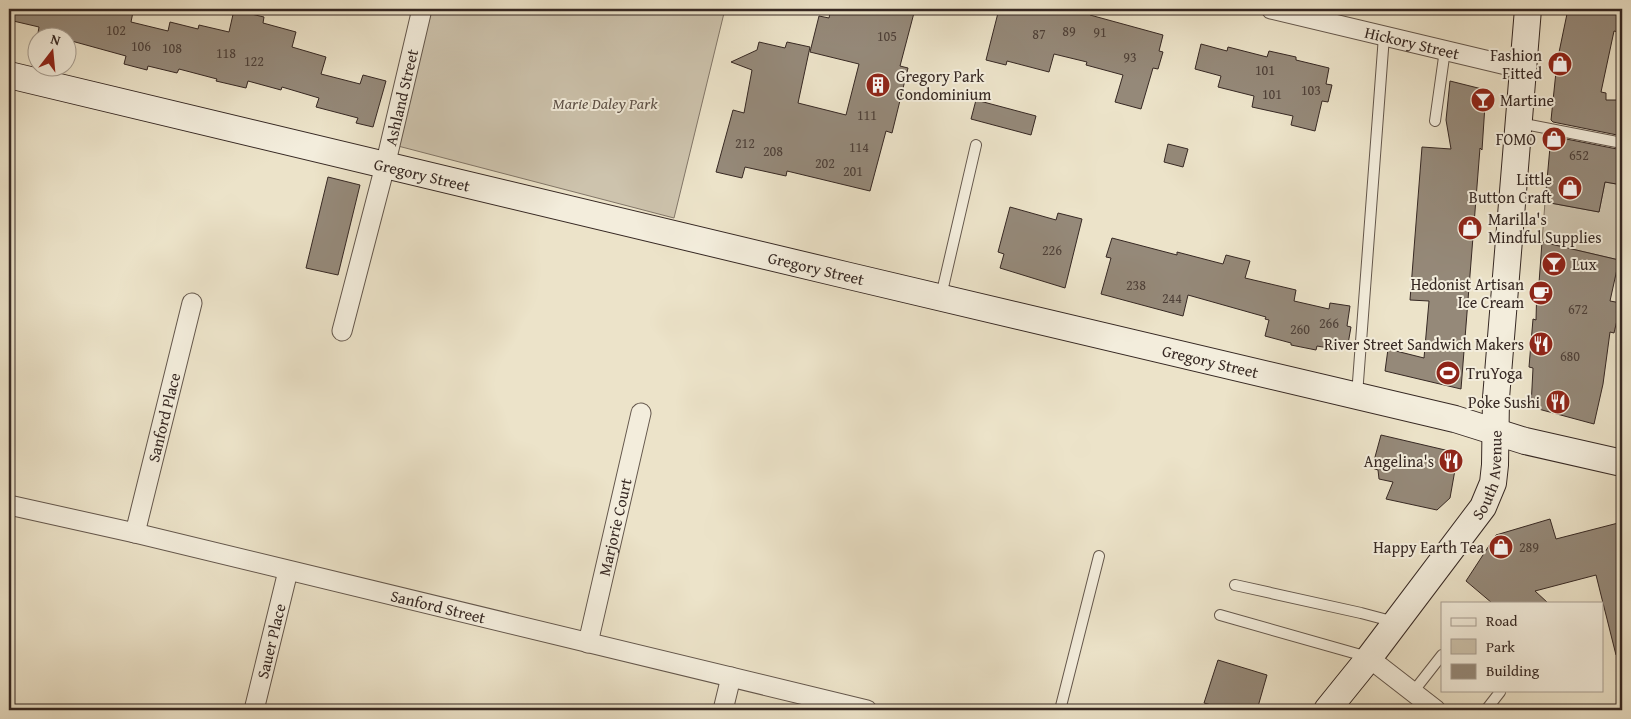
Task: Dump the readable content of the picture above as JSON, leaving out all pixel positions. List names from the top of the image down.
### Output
{
  "streets": {
    "street": [
      "Hickory Street",
      "Ashland Street",
      "Gregory Street",
      "Sanford Place",
      "South Avenue",
      "Marjorie Court",
      "Sanford Street",
      "Sauer Place"
    ]
  },
  "crossings": [
    ["Hickory Street", "South Avenue"],
    ["Ashland Street", "Gregory Street"],
    ["Gregory Street", "South Avenue"],
    ["Sanford Place", "Sanford Street"],
    ["Marjorie Court", "Sanford Street"],
    ["Sanford Street", "Sauer Place"]
  ],
  "parks": ["Marie Daley Park"],
  "places": {
    "shop": [
      "Fashion Fitted",
      "FOMO",
      "Little Button Craft",
      "Marilla's Mindful Supplies",
      "Happy Earth Tea"
    ],
    "building": ["Gregory Park Condominium"],
    "bar": ["Martine", "Lux"],
    "cafe": ["Hedonist Artisan Ice Cream"],
    "restaurant": ["River Street Sandwich Makers", "Poke Sushi", "Angelina's"],
    "sports": ["TruYoga"]
  },
  "house_numbers": [
    "102",
    "89",
    "91",
    "87",
    "105",
    "106",
    "108",
    "118",
    "93",
    "122",
    "101",
    "103",
    "101",
    "111",
    "212",
    "114",
    "208",
    "652",
    "202",
    "201",
    "226",
    "238",
    "244",
    "672",
    "266",
    "260",
    "680",
    "289"
  ],
  "legend": ["Road", "Park", "Building"],
  "north": "top"
}
